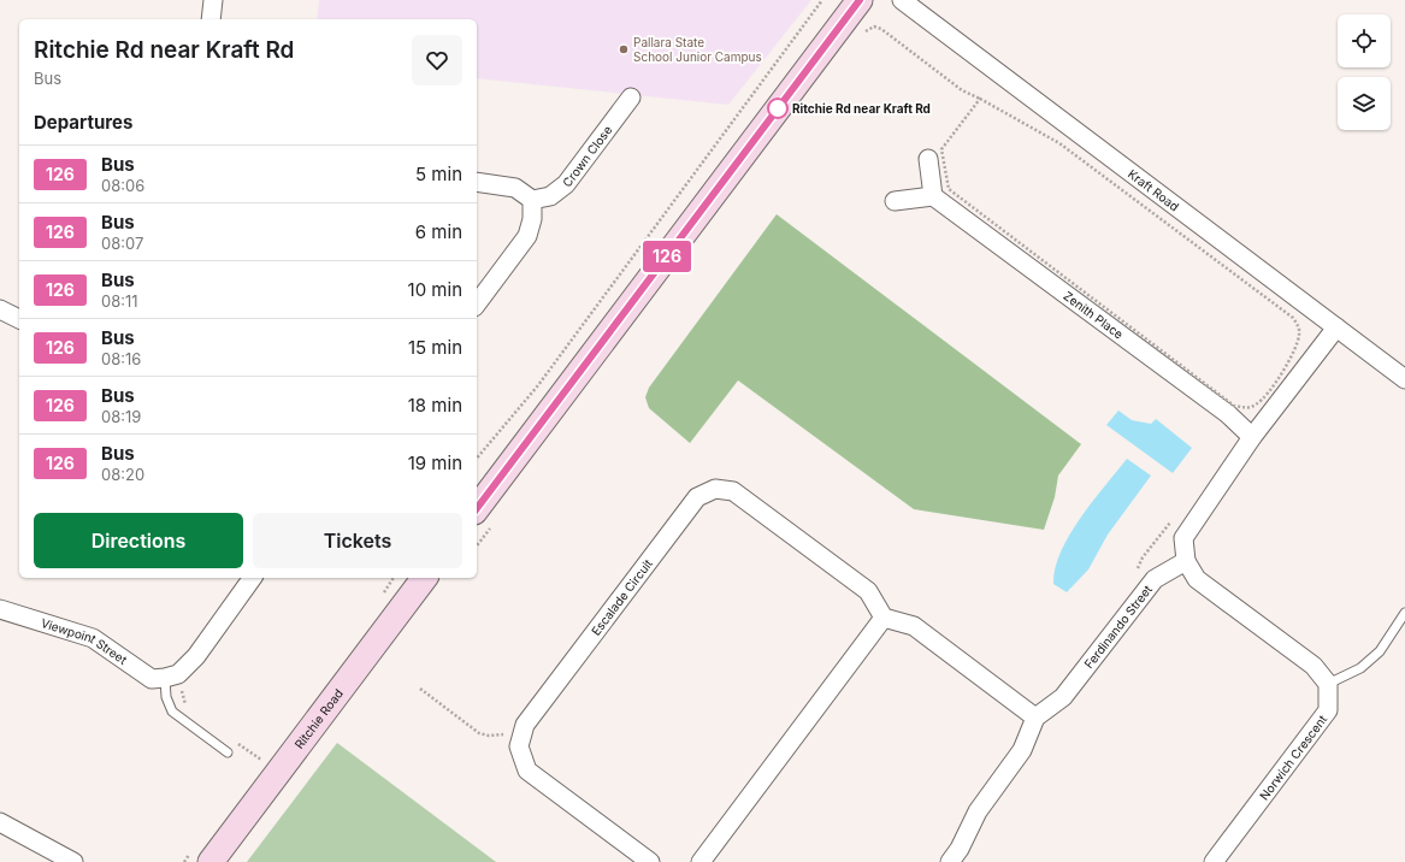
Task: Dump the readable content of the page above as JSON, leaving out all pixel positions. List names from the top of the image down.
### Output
{
  "streets": {
    "street": [
      "Crown Close",
      "Kraft Road",
      "Zenith Place",
      "Escalade Circuit",
      "Ferdinando Street",
      "Viewpoint Street",
      "Ritchie Road",
      "Norwich Crescent"
    ]
  },
  "places": ["Pallara State School Junior Campus", "Ritchie Rd near Kraft Rd"],
  "lines": ["bus line 126"],
  "page": {
    "on_map": "126",
    "heading": [
      ["Ritchie Rd near Kraft Rd", "Bus"],
      "Departures"
    ],
    "list": [
      {
        "mark": "126",
        "name": "Bus",
        "note": "08:06",
        "value": "5 min"
      },
      {
        "mark": "126",
        "name": "Bus",
        "note": "08:07",
        "value": "6 min"
      },
      {
        "mark": "126",
        "name": "Bus",
        "note": "08:11",
        "value": "10 min"
      },
      {
        "mark": "126",
        "name": "Bus",
        "note": "08:16",
        "value": "15 min"
      },
      {
        "mark": "126",
        "name": "Bus",
        "note": "08:19",
        "value": "18 min"
      },
      {
        "mark": "126",
        "name": "Bus",
        "note": "08:20",
        "value": "19 min"
      }
    ],
    "buttons": ["Directions", "Tickets"]
  }
}
